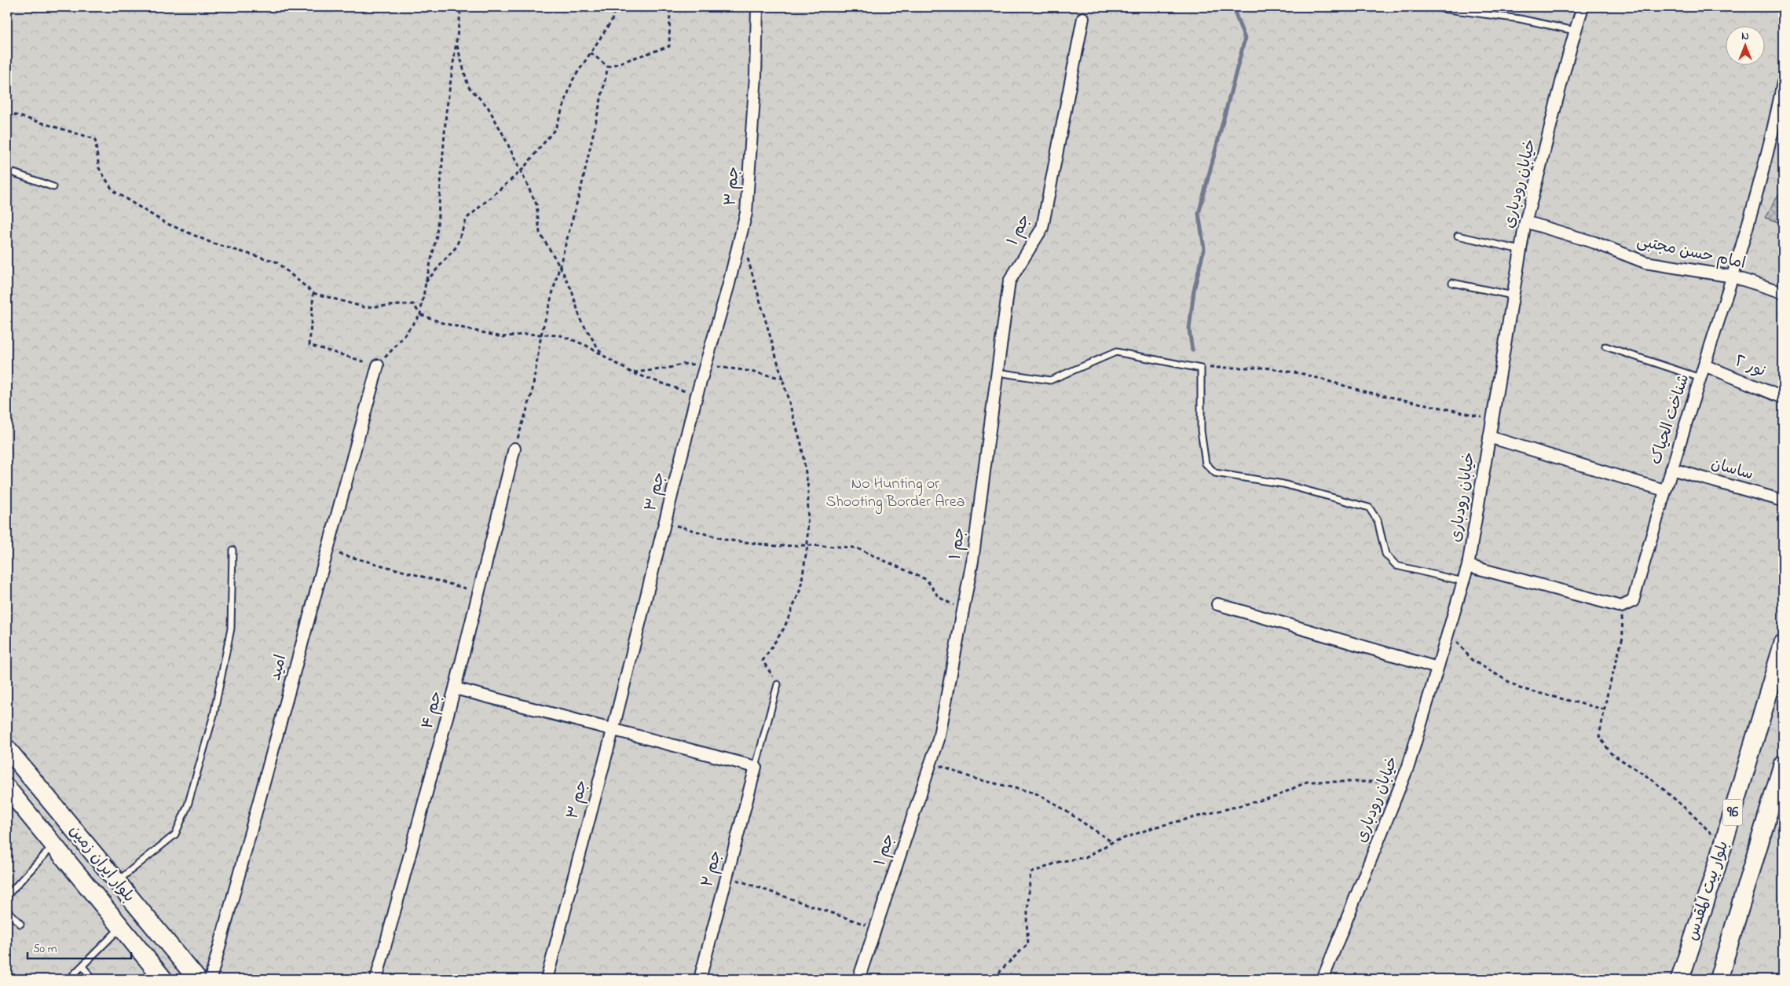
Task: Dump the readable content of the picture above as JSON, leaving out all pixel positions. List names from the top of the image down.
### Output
{
  "streets": {
    "main road": ["96", "بلوار ایران زمین", "بلوار بیت المقدس"],
    "street": [
      "خیابان رودباری",
      "جم ۳",
      "جم ۱",
      "امام حسن مجتبی",
      "نور ٢",
      "شناخت الحیاک",
      "ساسان",
      "امید",
      "جم ۴",
      "جم ۲"
    ]
  },
  "crossings": [
    ["خیابان رودباری", "امام حسن مجتبی"],
    ["امام حسن مجتبی", "شناخت الحیاک"],
    ["نور ٢", "شناخت الحیاک"],
    ["شناخت الحیاک", "ساسان"]
  ],
  "parks": ["No Hunting or Shooting Border Area"],
  "scale_bar": "50 m",
  "north": "top"
}
